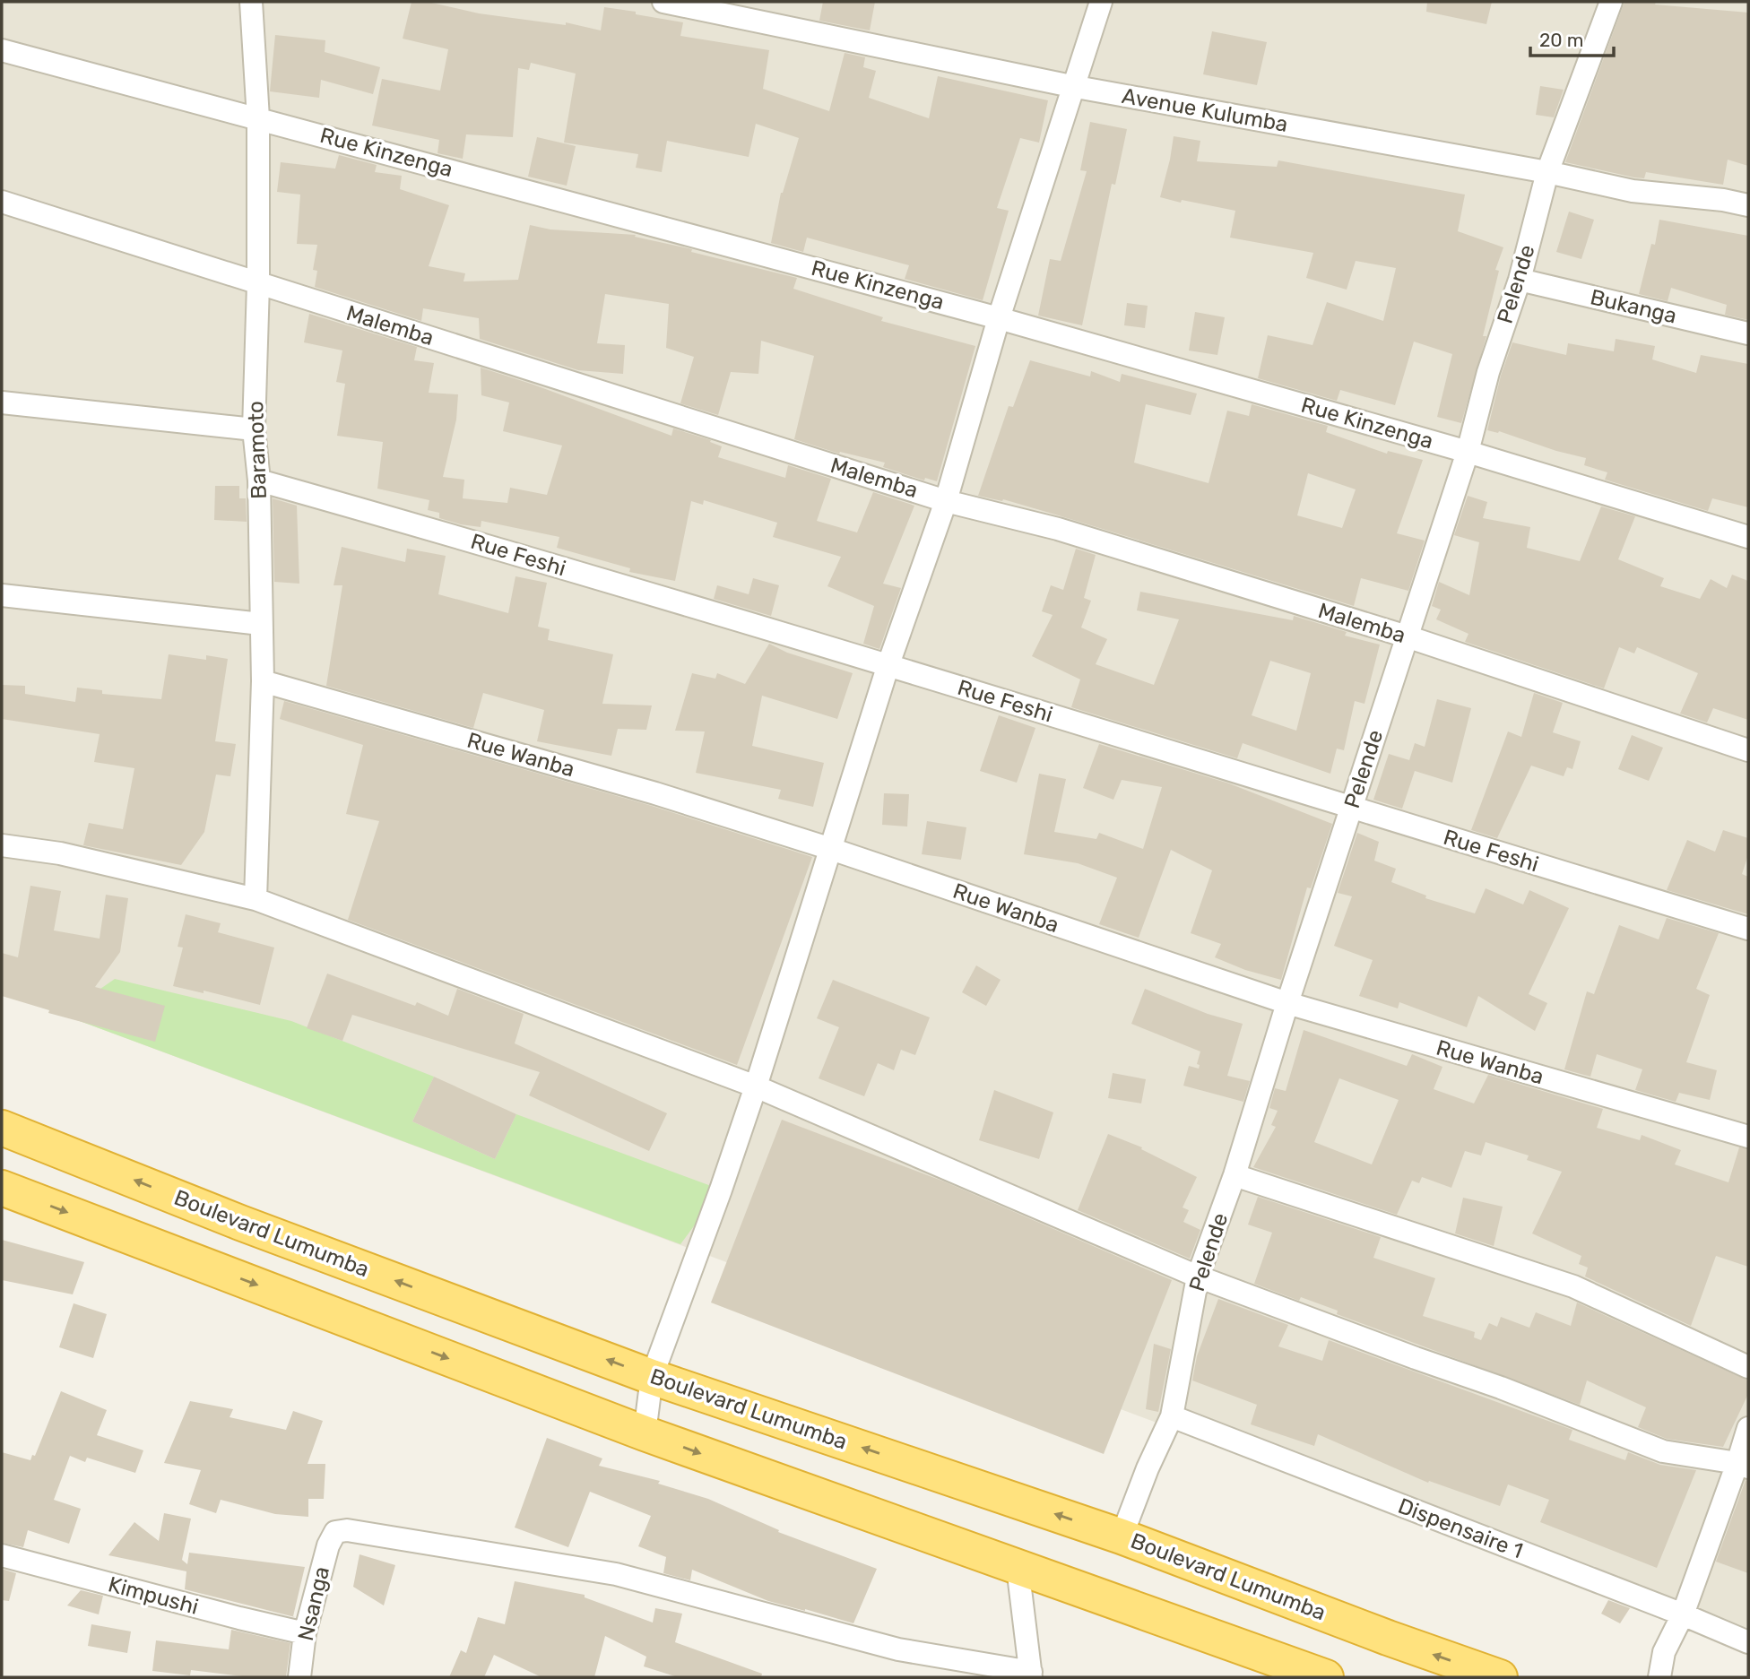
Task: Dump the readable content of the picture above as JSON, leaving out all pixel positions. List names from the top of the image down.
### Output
{
  "streets": {
    "highway": ["Boulevard Lumumba"],
    "street": [
      "Avenue Kulumba",
      "Rue Kinzenga",
      "Pelende",
      "Bukanga",
      "Malemba",
      "Baramoto",
      "Rue Feshi",
      "Rue Wanba",
      "Dispensaire 1",
      "Kimpushi",
      "Nsanga"
    ]
  },
  "crossings": [
    ["Avenue Kulumba", "Pelende"],
    ["Rue Kinzenga", "Pelende"],
    ["Rue Kinzenga", "Baramoto"],
    ["Pelende", "Bukanga"],
    ["Pelende", "Malemba"],
    ["Pelende", "Rue Feshi"],
    ["Pelende", "Rue Wanba"],
    ["Pelende", "Boulevard Lumumba"],
    ["Pelende", "Dispensaire 1"],
    ["Malemba", "Baramoto"],
    ["Baramoto", "Rue Feshi"],
    ["Baramoto", "Rue Wanba"],
    ["Kimpushi", "Nsanga"]
  ],
  "scale_bar": "20 m"
}
